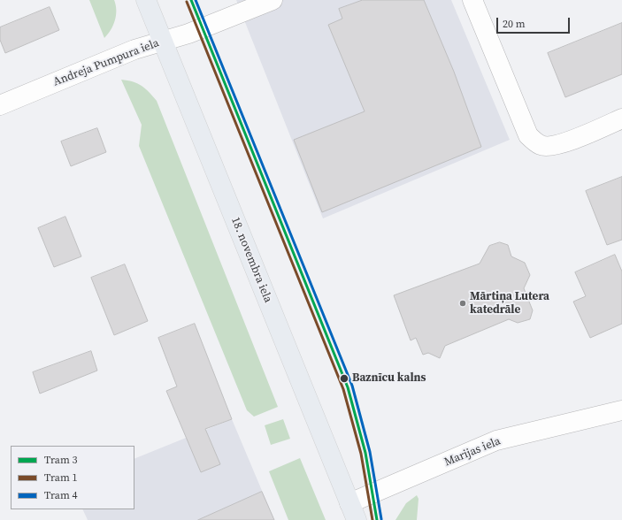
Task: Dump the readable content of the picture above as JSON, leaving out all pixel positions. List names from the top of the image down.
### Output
{
  "streets": {
    "main road": ["18. novembra iela"],
    "street": ["Andreja Pumpura iela", "Marijas iela"]
  },
  "crossings": [
    ["Andreja Pumpura iela", "18. novembra iela"],
    ["18. novembra iela", "Marijas iela"]
  ],
  "places": ["Mārtiņa Lutera katedrāle", "Baznīcu kalns"],
  "lines": ["tram line 3", "tram line 4", "tram line 1"],
  "legend": ["Tram 3", "Tram 1", "Tram 4"],
  "scale_bar": "20 m"
}
